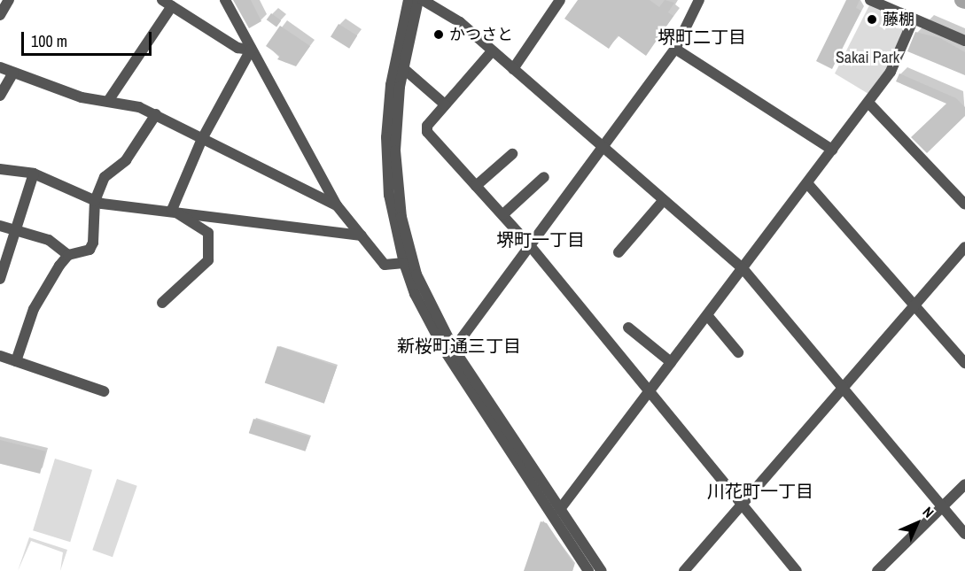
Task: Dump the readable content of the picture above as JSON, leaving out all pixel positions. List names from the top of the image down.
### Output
{
  "districts": [
    "堺町二丁目",
    "堺町一丁目",
    "新桜町通三丁目",
    "川花町一丁目"
  ],
  "parks": ["Sakai Park"],
  "places": ["藤棚", "かつさと"],
  "scale_bar": "100 m",
  "north": "top right"
}
